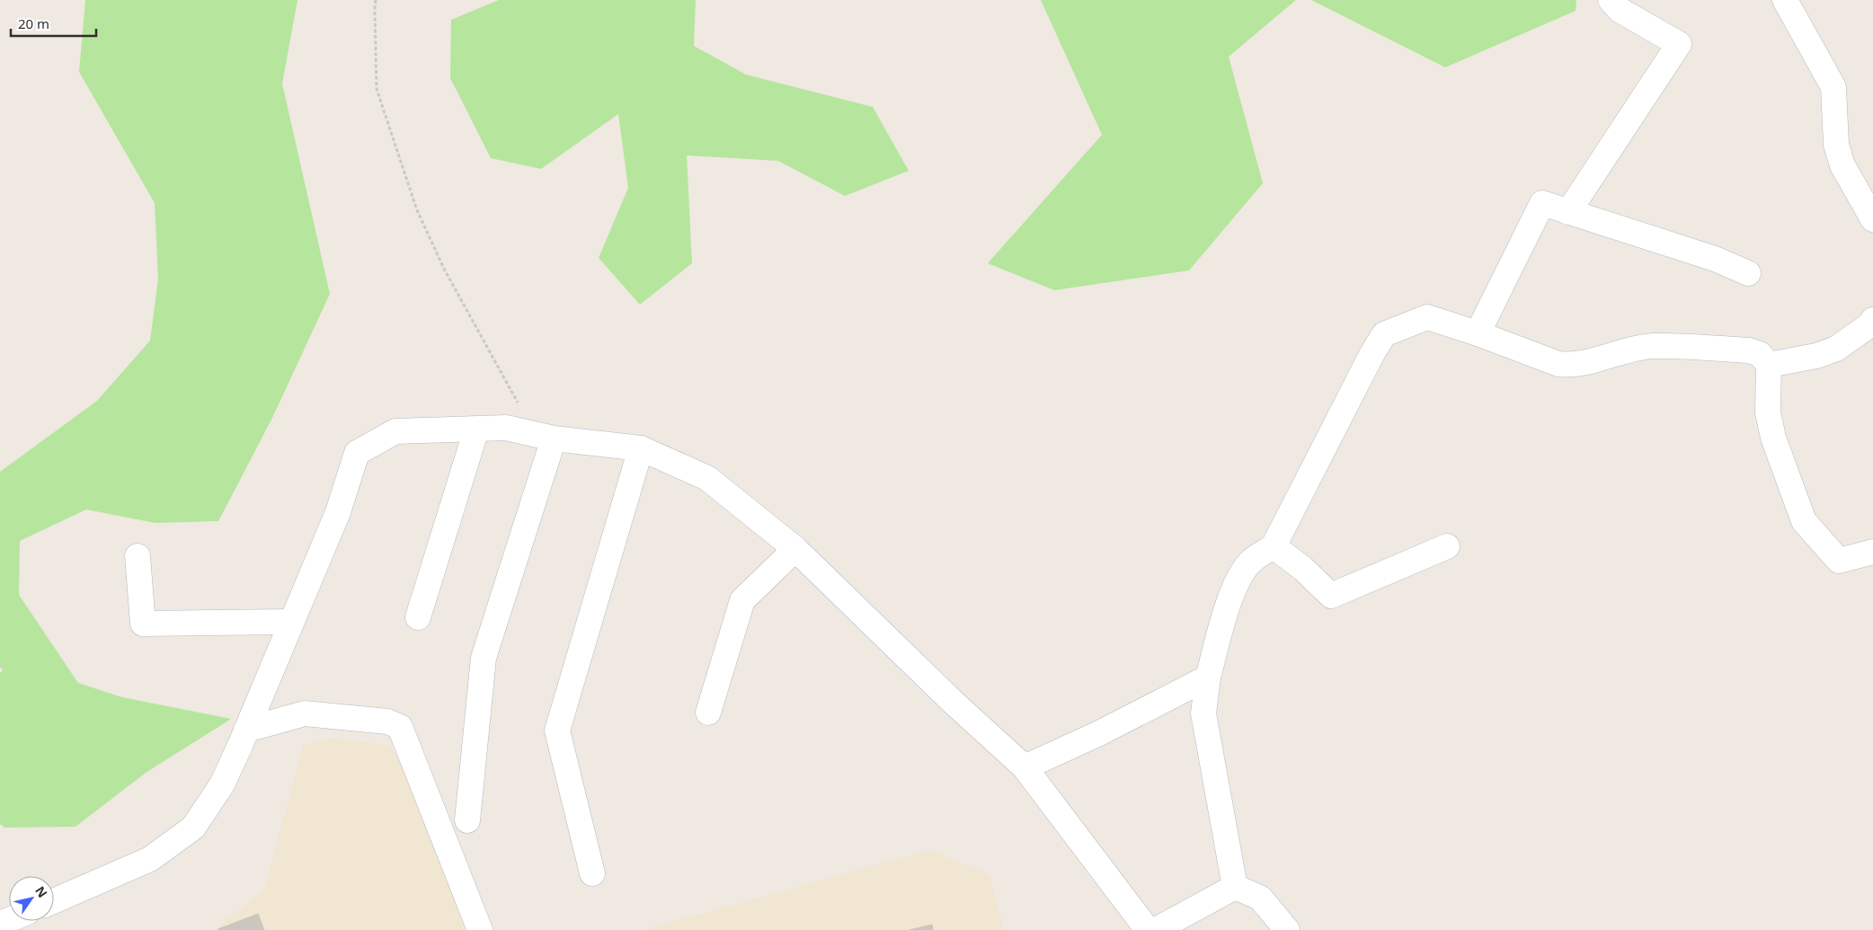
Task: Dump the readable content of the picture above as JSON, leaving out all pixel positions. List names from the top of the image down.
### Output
{
  "scale_bar": "20 m",
  "north": "top right"
}
